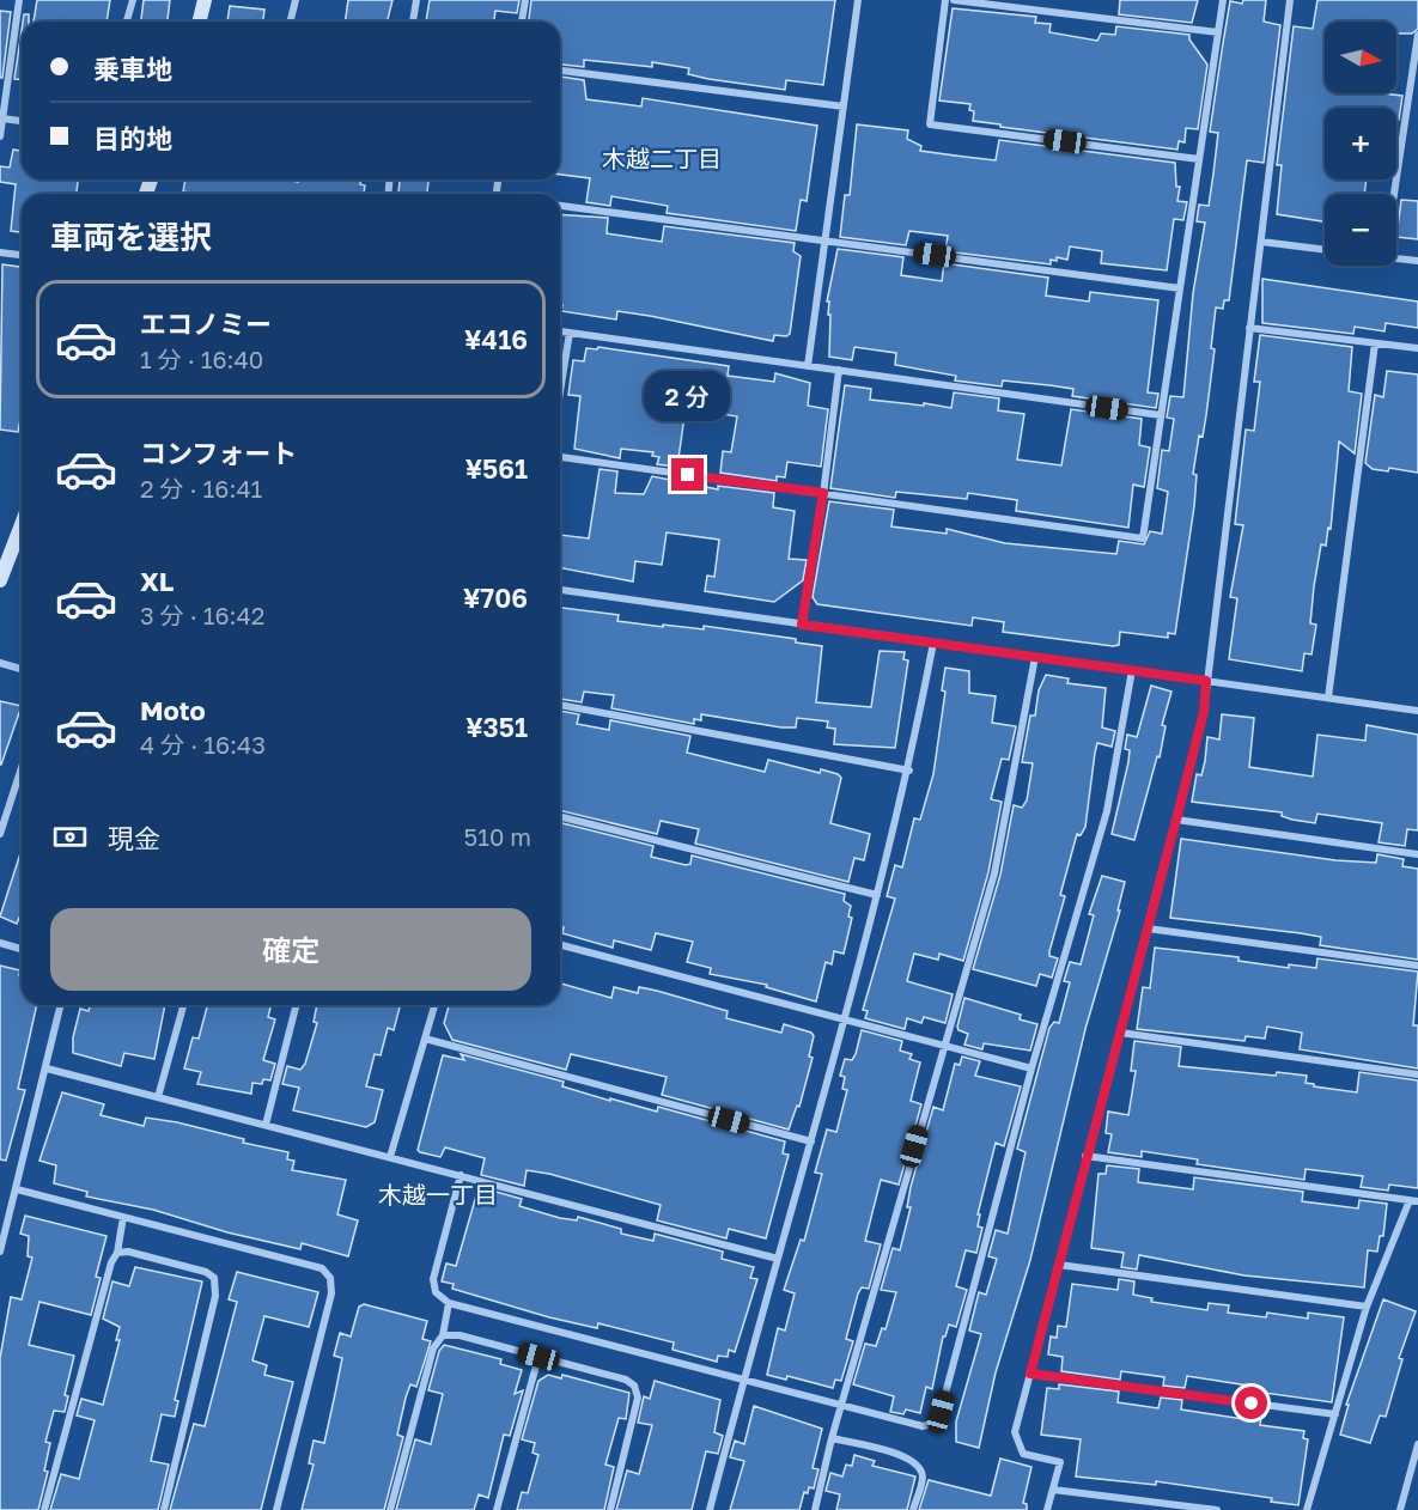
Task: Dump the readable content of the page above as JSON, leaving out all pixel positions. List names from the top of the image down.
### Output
{
  "districts": ["木越二丁目", "木越一丁目"],
  "north": "right",
  "page": {
    "map_buttons": ["+", "−"],
    "banner": ["乗車地", "目的地"],
    "heading": "車両を選択",
    "list": [
      {
        "name": "エコノミー",
        "note": "1 分 · 16:40",
        "value": "¥416"
      },
      {
        "name": "コンフォート",
        "note": "2 分 · 16:41",
        "value": "¥561"
      },
      {
        "name": "XL",
        "note": "3 分 · 16:42",
        "value": "¥706"
      },
      {
        "name": "Moto",
        "note": "4 分 · 16:43",
        "value": "¥351"
      }
    ],
    "bubble": "2 分",
    "pay": ["現金", "510 m"],
    "buttons": "確定"
  }
}
